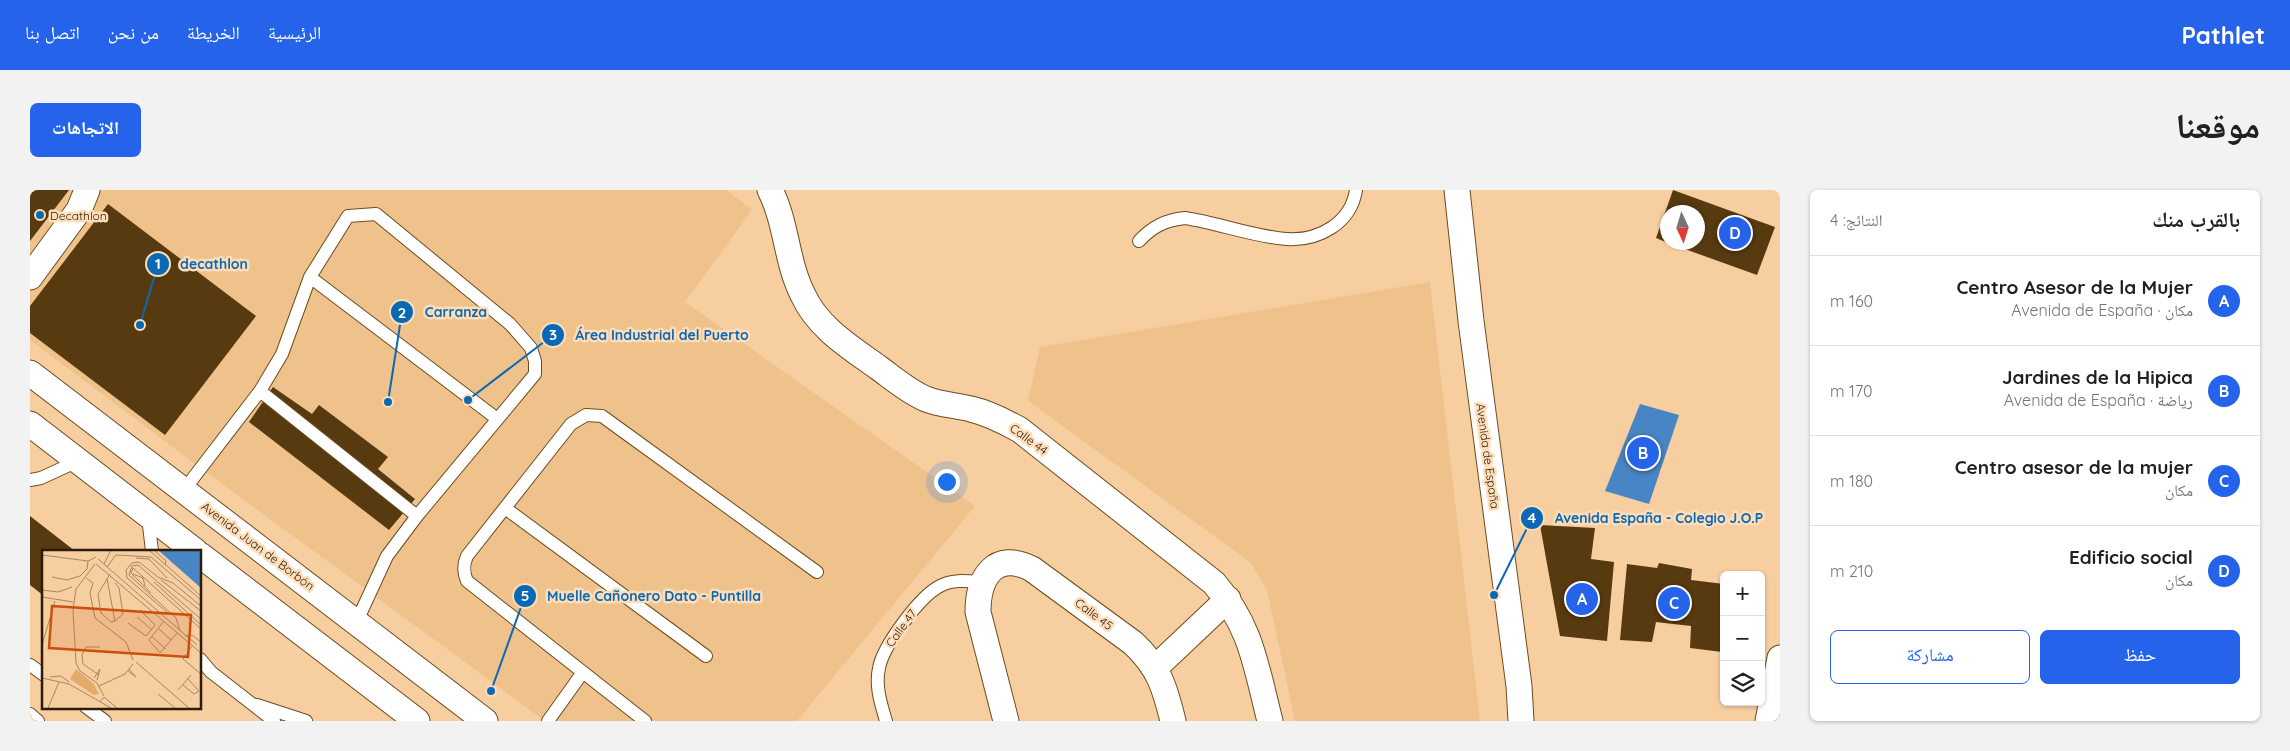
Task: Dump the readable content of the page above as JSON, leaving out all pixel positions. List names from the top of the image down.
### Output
{
  "streets": {
    "street": [
      "Calle 44",
      "Avenida de España",
      "Avenida Juan de Borbón",
      "Calle 45"
    ],
    "lane": ["Calle 47"]
  },
  "crossings": [
    ["Calle 45", "Calle 47"]
  ],
  "places": [
    "Decathlon",
    "decathlon",
    "Área Industrial del Puerto",
    "Carranza",
    "Avenida España - Colegio J.O.P",
    "Muelle Cañonero Dato - Puntilla"
  ],
  "north": "bottom",
  "page": {
    "header": "Pathlet",
    "nav": [
      "الرئيسية",
      "الخريطة",
      "من نحن",
      "اتصل بنا"
    ],
    "title": "موقعنا",
    "buttons": [
      "الاتجاهات",
      ["حفظ", "مشاركة"]
    ],
    "heading": ["بالقرب منك", "النتائج: 4"],
    "pins": [
      "D",
      "B",
      "A",
      "C"
    ],
    "list": [
      {
        "mark": "A",
        "name": "Centro Asesor de la Mujer",
        "note": "مكان · Avenida de España",
        "value": "160 m"
      },
      {
        "mark": "B",
        "name": "Jardines de la Hipica",
        "note": "رياضة · Avenida de España",
        "value": "170 m"
      },
      {
        "mark": "C",
        "name": "Centro asesor de la mujer",
        "note": "مكان",
        "value": "180 m"
      },
      {
        "mark": "D",
        "name": "Edificio social",
        "note": "مكان",
        "value": "210 m"
      }
    ],
    "map_buttons": ["+", "−"]
  }
}
